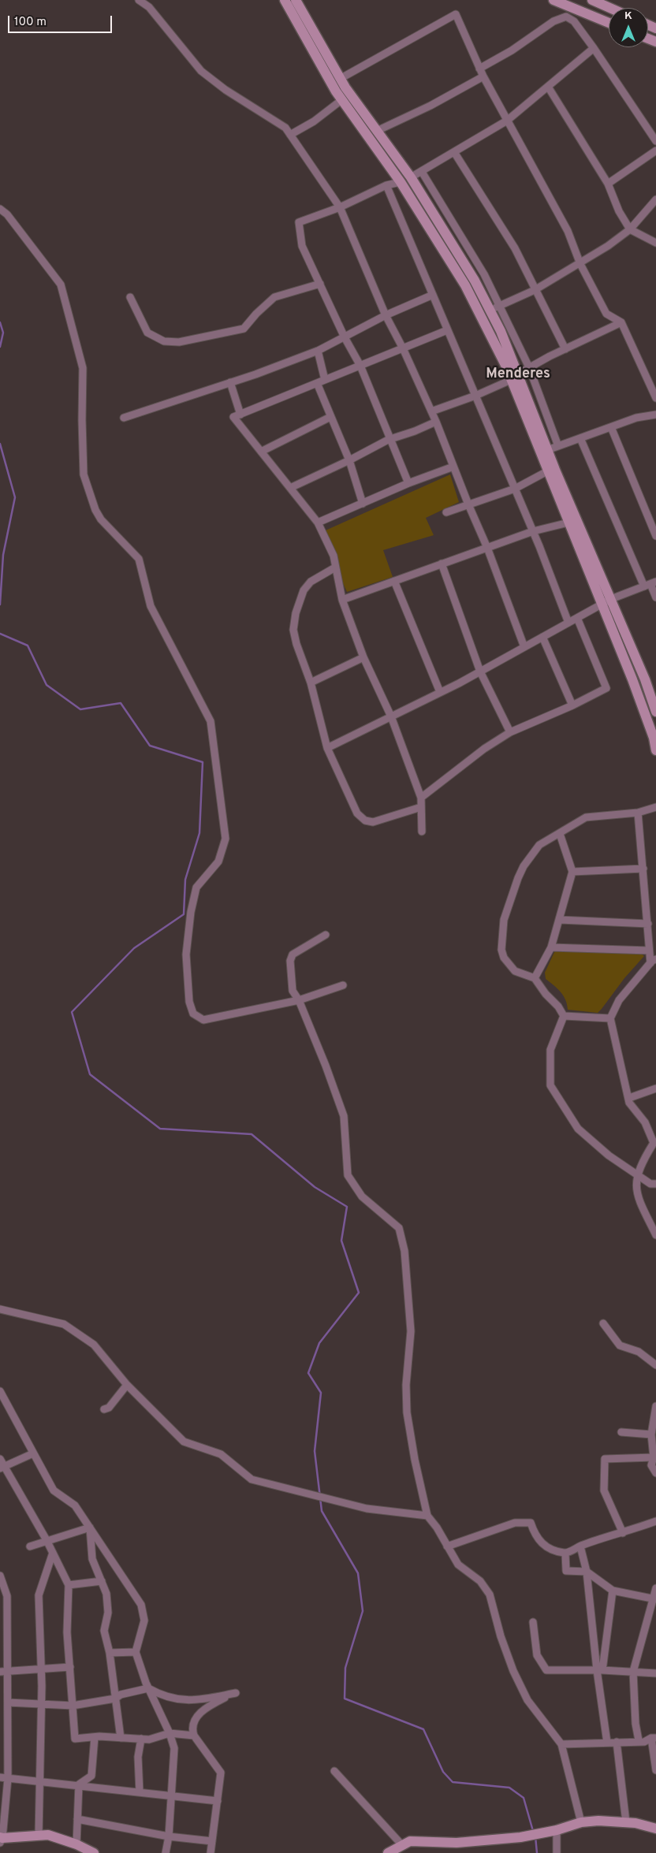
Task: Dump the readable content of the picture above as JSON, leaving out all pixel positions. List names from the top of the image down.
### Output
{
  "districts": ["Menderes"],
  "scale_bar": "100 m",
  "north": "top"
}
